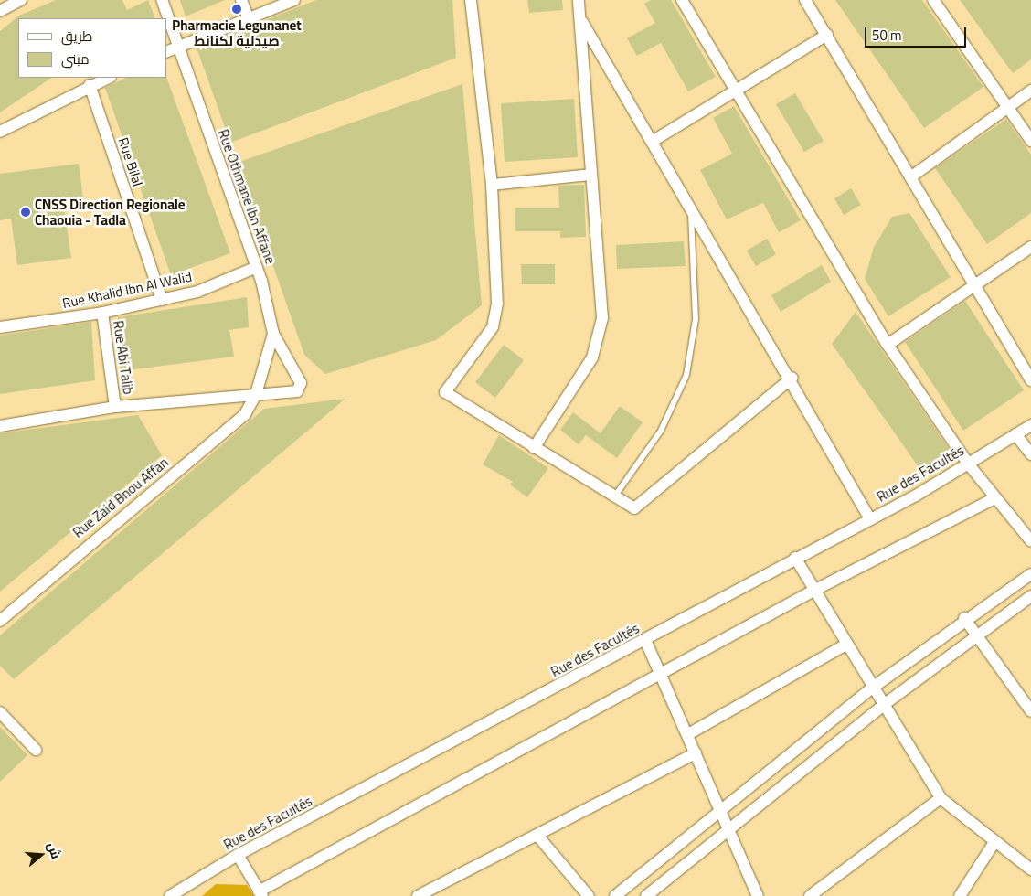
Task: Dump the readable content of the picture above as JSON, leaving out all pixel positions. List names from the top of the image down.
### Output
{
  "streets": {
    "street": [
      "Rue Bilal",
      "Rue Othmane Ibn Affane",
      "Rue Khalid Ibn Al Walid",
      "Rue Abi Talib",
      "Rue des Facultés",
      "Rue Zaid Bnou Affan"
    ]
  },
  "crossings": [
    ["Rue Bilal", "Rue Khalid Ibn Al Walid"],
    ["Rue Othmane Ibn Affane", "Rue Khalid Ibn Al Walid"],
    ["Rue Othmane Ibn Affane", "Rue Zaid Bnou Affan"],
    ["Rue Khalid Ibn Al Walid", "Rue Abi Talib"]
  ],
  "places": ["Pharmacie Legunanet صيدلية لكنانط", "CNSS Direction Regionale Chaouia - Tadla"],
  "legend": ["طريق", "مبنى"],
  "scale_bar": "50 m",
  "north": "right"
}
